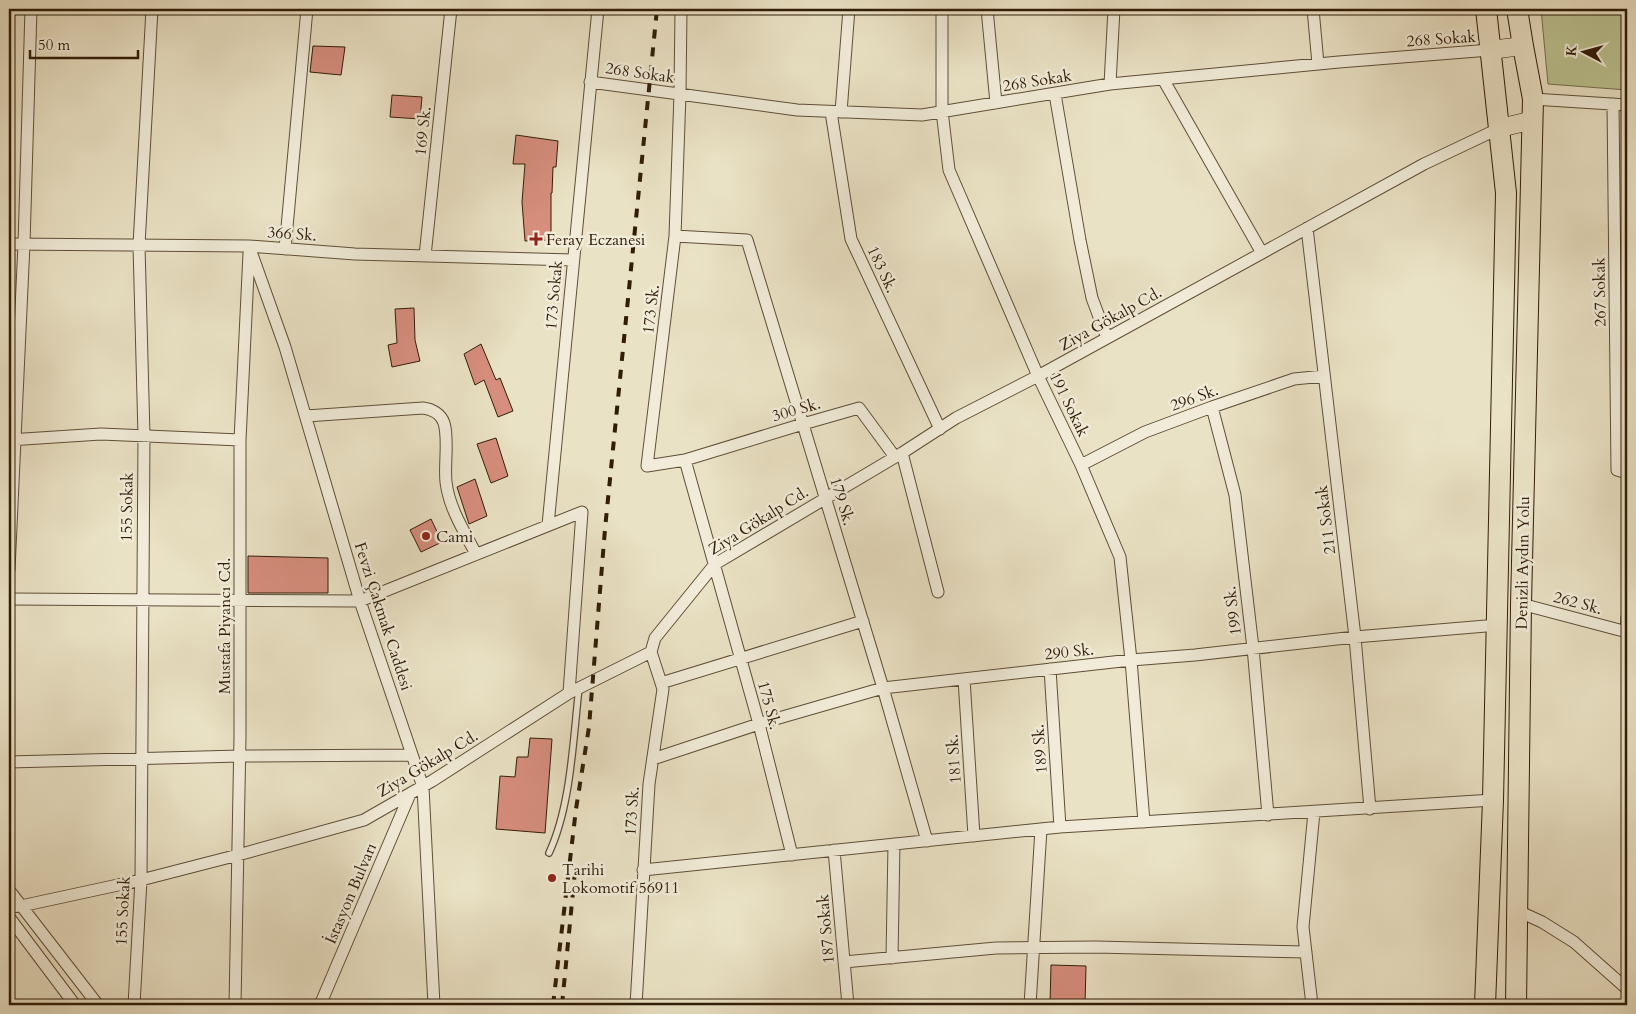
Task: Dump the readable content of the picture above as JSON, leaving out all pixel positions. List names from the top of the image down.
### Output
{
  "streets": {
    "highway": ["Denizli Aydın Yolu"],
    "street": [
      "268 Sokak",
      "169 Sk.",
      "366 Sk.",
      "183 Sk.",
      "267 Sokak",
      "173 Sokak",
      "173 Sk.",
      "Ziya Gökalp Cd.",
      "296 Sk.",
      "191 Sokak",
      "300 Sk.",
      "179 Sk.",
      "155 Sokak",
      "211 Sokak",
      "262 Sk.",
      "199 Sk.",
      "Fevzi Çakmak Caddesi",
      "Mustafa Piyancı Cd.",
      "290 Sk.",
      "175 Sk.",
      "189 Sk.",
      "181 Sk.",
      "İstasyon Bulvarı",
      "187 Sokak"
    ]
  },
  "crossings": [
    ["268 Sokak", "183 Sk."],
    ["268 Sokak", "173 Sokak"],
    ["268 Sokak", "173 Sk."],
    ["268 Sokak", "191 Sokak"],
    ["268 Sokak", "Denizli Aydın Yolu"],
    ["169 Sk.", "366 Sk."],
    ["366 Sk.", "173 Sokak"],
    ["366 Sk.", "155 Sokak"],
    ["366 Sk.", "Fevzi Çakmak Caddesi"],
    ["366 Sk.", "Mustafa Piyancı Cd."],
    ["183 Sk.", "Ziya Gökalp Cd."],
    ["173 Sk.", "Ziya Gökalp Cd."],
    ["173 Sk.", "300 Sk."],
    ["173 Sk.", "179 Sk."],
    ["173 Sk.", "290 Sk."],
    ["Ziya Gökalp Cd.", "191 Sokak"],
    ["Ziya Gökalp Cd.", "300 Sk."],
    ["Ziya Gökalp Cd.", "179 Sk."],
    ["Ziya Gökalp Cd.", "155 Sokak"],
    ["Ziya Gökalp Cd.", "211 Sokak"],
    ["Ziya Gökalp Cd.", "Denizli Aydın Yolu"],
    ["Ziya Gökalp Cd.", "Fevzi Çakmak Caddesi"],
    ["Ziya Gökalp Cd.", "Mustafa Piyancı Cd."],
    ["Ziya Gökalp Cd.", "175 Sk."],
    ["Ziya Gökalp Cd.", "İstasyon Bulvarı"],
    ["296 Sk.", "191 Sokak"],
    ["296 Sk.", "211 Sokak"],
    ["296 Sk.", "199 Sk."],
    ["191 Sokak", "290 Sk."],
    ["300 Sk.", "179 Sk."],
    ["179 Sk.", "290 Sk."],
    ["211 Sokak", "290 Sk."],
    ["Denizli Aydın Yolu", "262 Sk."],
    ["Denizli Aydın Yolu", "290 Sk."],
    ["199 Sk.", "290 Sk."],
    ["Fevzi Çakmak Caddesi", "Mustafa Piyancı Cd."],
    ["290 Sk.", "175 Sk."],
    ["290 Sk.", "189 Sk."],
    ["290 Sk.", "181 Sk."]
  ],
  "places": {
    "health": ["Feray Eczanesi"],
    "other": ["Cami", "Tarihi Lokomotif 56911"]
  },
  "scale_bar": "50 m",
  "north": "left"
}
